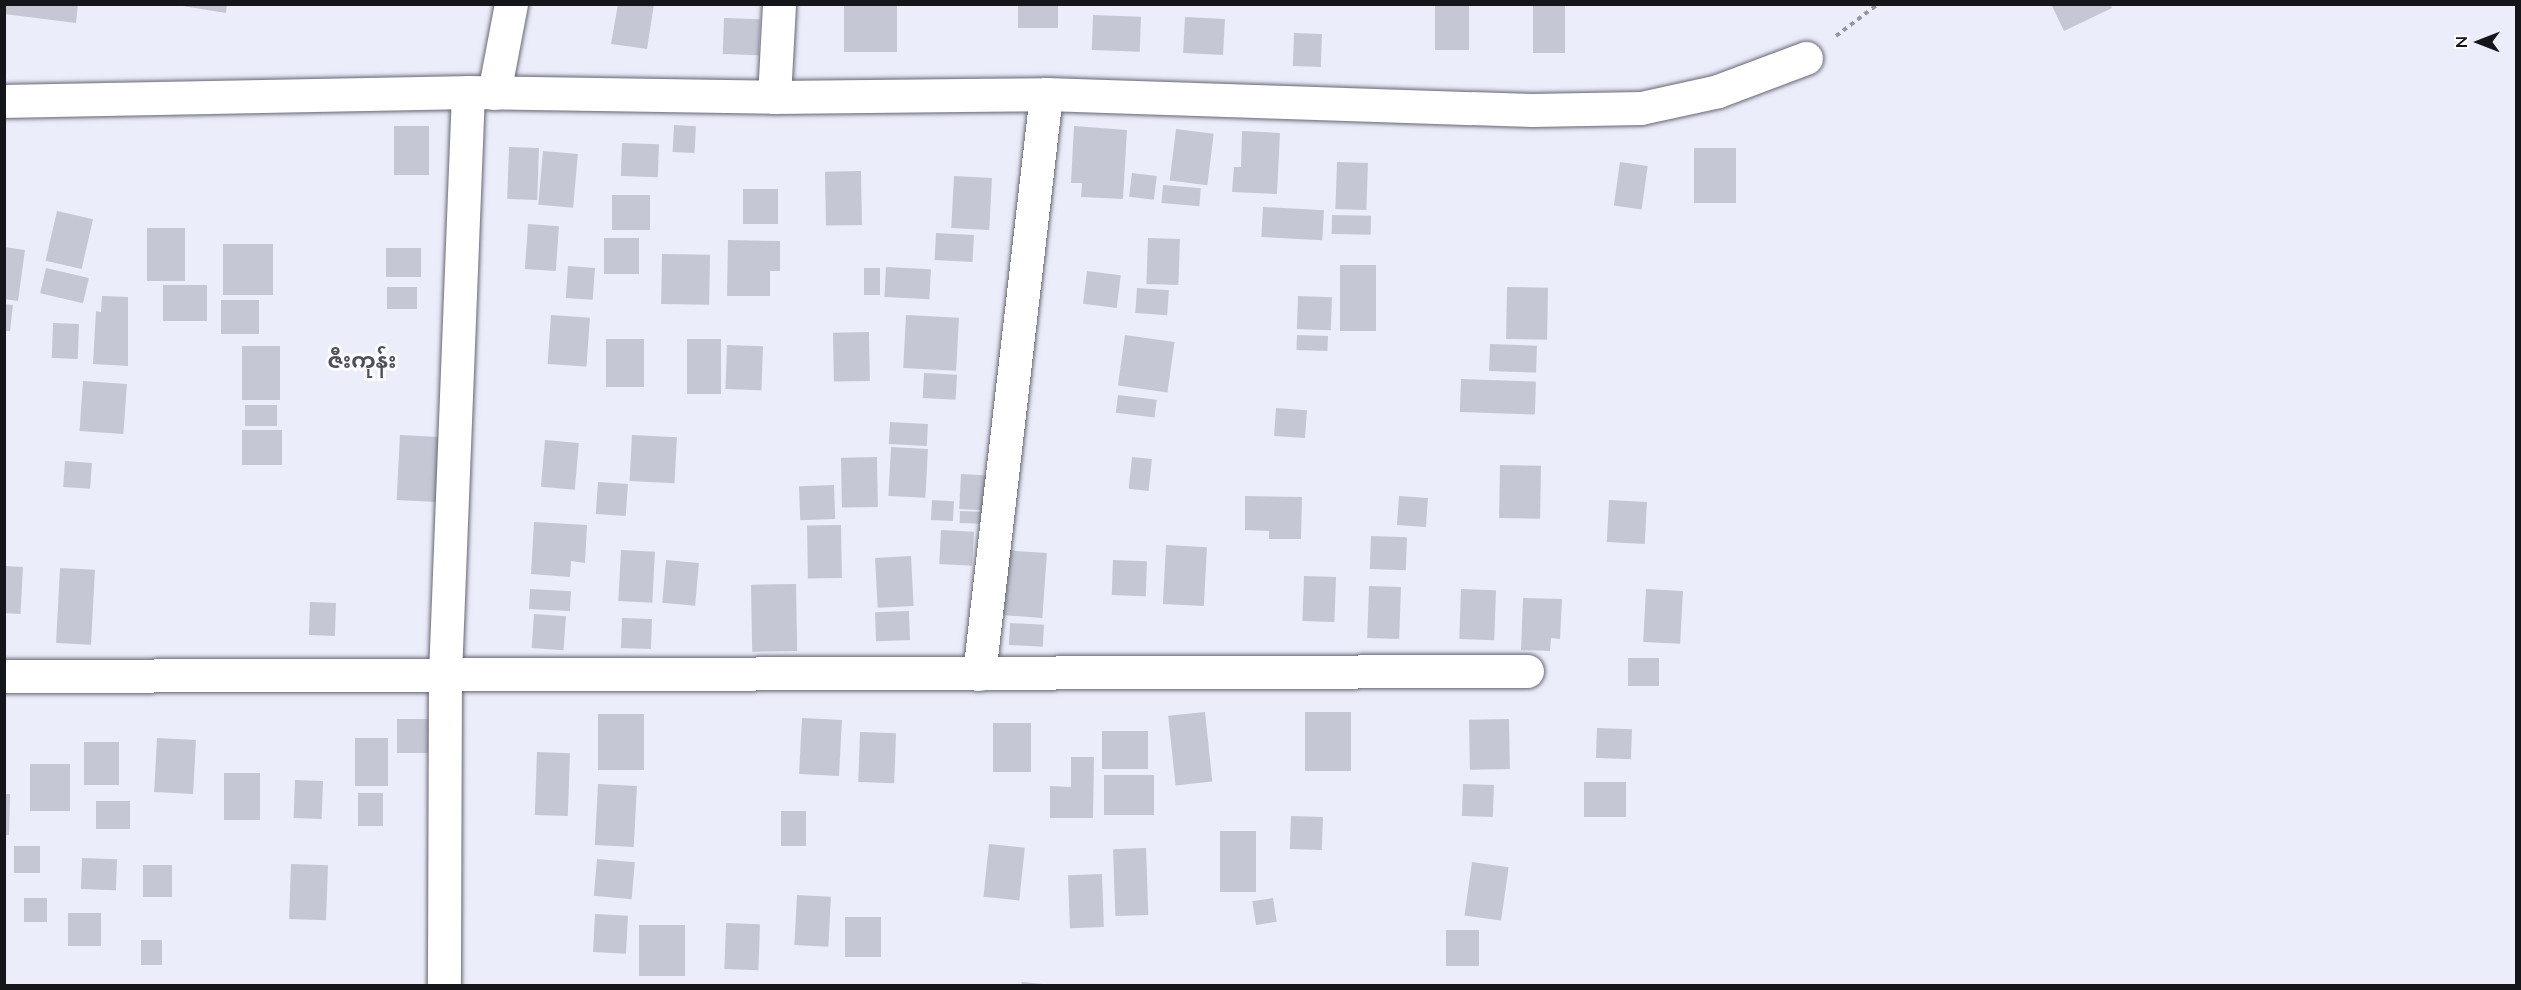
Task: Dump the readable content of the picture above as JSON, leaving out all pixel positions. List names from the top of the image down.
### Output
{
  "districts": ["ဇီးကုန်း"],
  "north": "left"
}
